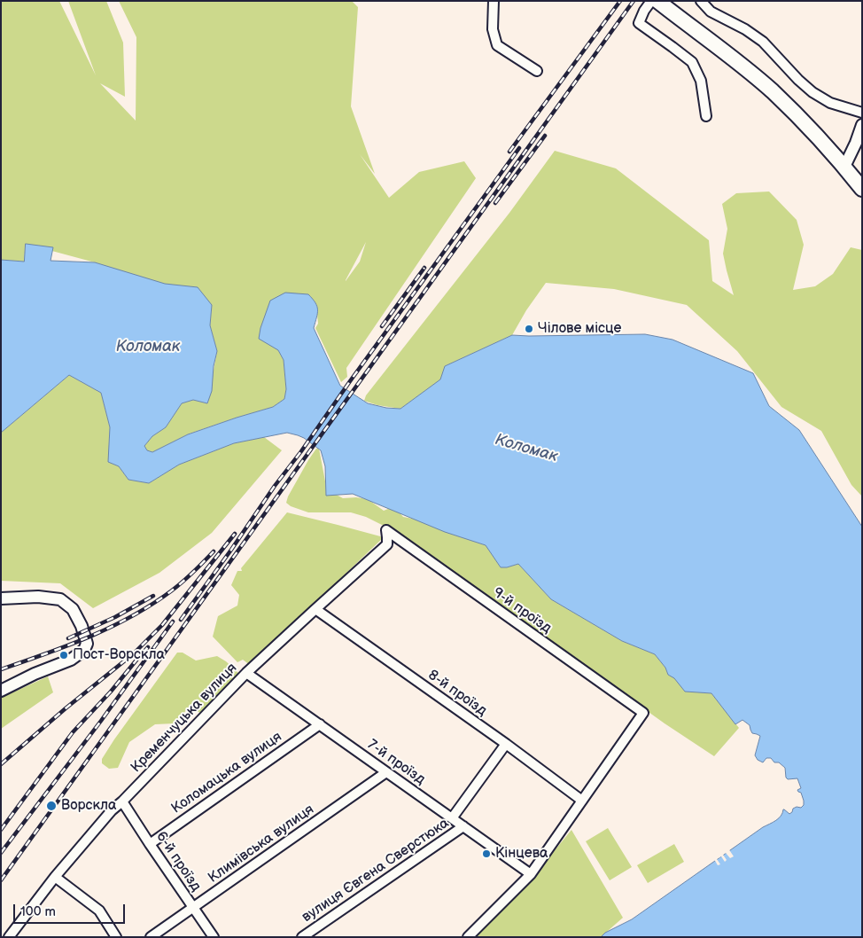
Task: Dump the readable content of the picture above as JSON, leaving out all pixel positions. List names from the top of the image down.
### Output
{
  "streets": {
    "street": [
      "9-й проїзд",
      "8-й проїзд",
      "Кременчуцька вулиця",
      "7-й проїзд",
      "Коломацька вулиця",
      "Климівська вулиця",
      "6-й проїзд",
      "вулиця Євгена Сверстюка"
    ]
  },
  "crossings": [
    ["9-й проїзд", "8-й проїзд"],
    ["9-й проїзд", "Кременчуцька вулиця"],
    ["8-й проїзд", "Кременчуцька вулиця"],
    ["8-й проїзд", "вулиця Євгена Сверстюка"],
    ["Кременчуцька вулиця", "7-й проїзд"],
    ["Кременчуцька вулиця", "6-й проїзд"],
    ["7-й проїзд", "Коломацька вулиця"],
    ["7-й проїзд", "Климівська вулиця"],
    ["7-й проїзд", "вулиця Євгена Сверстюка"],
    ["Коломацька вулиця", "6-й проїзд"],
    ["Климівська вулиця", "6-й проїзд"]
  ],
  "water": ["Коломак"],
  "places": [
    "Чілове місце",
    "Пост-Ворскла",
    "Ворскла",
    "Кінцева"
  ],
  "scale_bar": "100 m"
}
